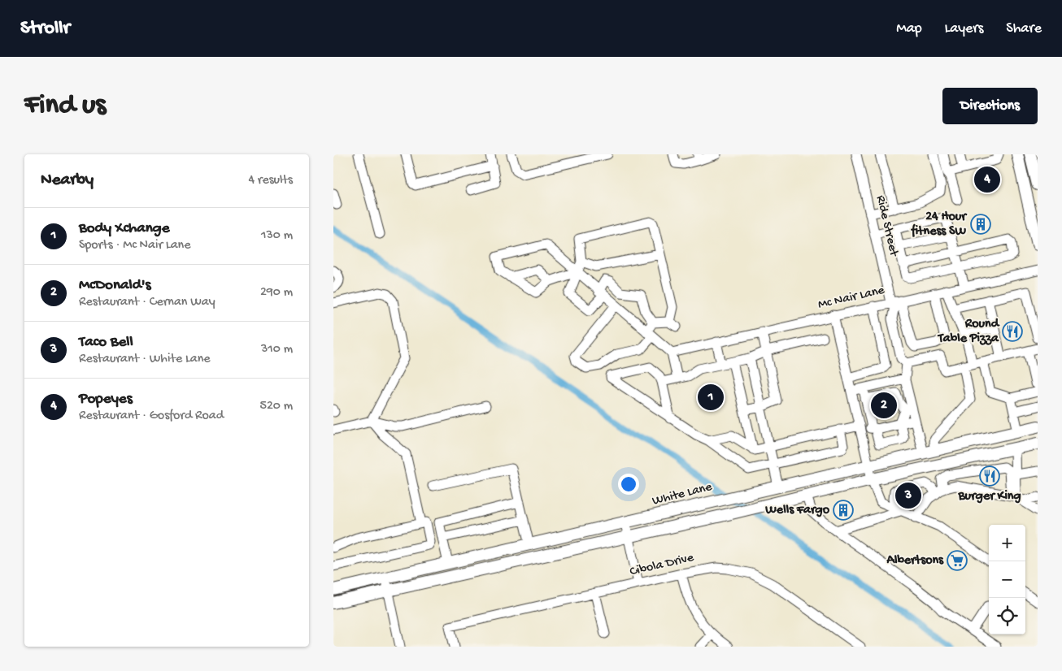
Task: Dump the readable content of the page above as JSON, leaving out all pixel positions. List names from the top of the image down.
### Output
{
  "streets": {
    "main road": ["White Lane"],
    "street": ["Ride Street", "Mc Nair Lane", "Cibola Drive"]
  },
  "crossings": [
    ["Ride Street", "Mc Nair Lane"]
  ],
  "places": {
    "building": ["24 Hour fitness SW", "Wells Fargo"],
    "restaurant": ["Round Table Pizza", "Burger King"],
    "supermarket": ["Albertsons"]
  },
  "page": {
    "header": "Strollr",
    "nav": ["Map", "Layers", "Share"],
    "buttons": "Directions",
    "title": "Find us",
    "heading": ["Nearby", "4 results"],
    "pins": [
      "4",
      "1",
      "2",
      "3"
    ],
    "list": [
      {
        "mark": "1",
        "name": "Body Xchange",
        "note": "Sports · Mc Nair Lane",
        "value": "130 m"
      },
      {
        "mark": "2",
        "name": "McDonald's",
        "note": "Restaurant · Cernan Way",
        "value": "290 m"
      },
      {
        "mark": "3",
        "name": "Taco Bell",
        "note": "Restaurant · White Lane",
        "value": "310 m"
      },
      {
        "mark": "4",
        "name": "Popeyes",
        "note": "Restaurant · Gosford Road",
        "value": "520 m"
      }
    ],
    "map_buttons": ["+", "−"]
  }
}
